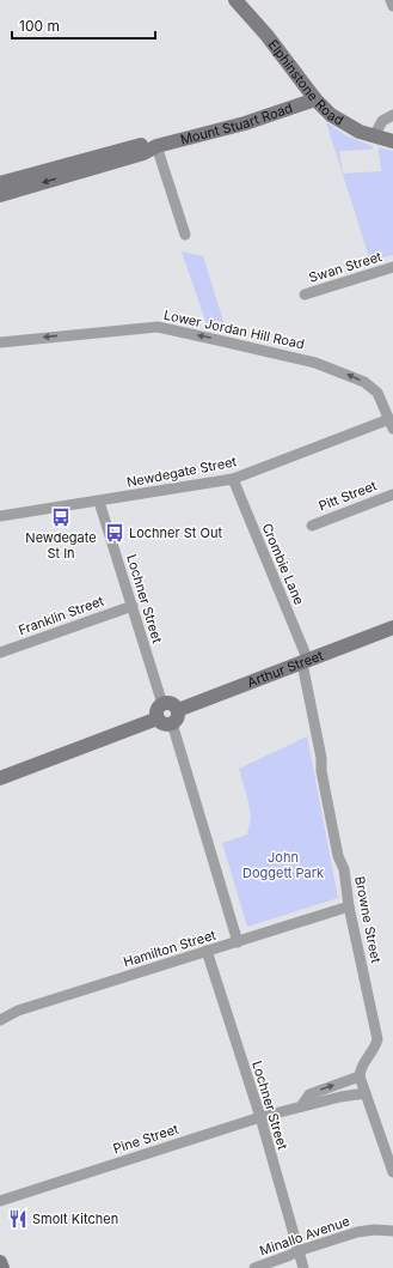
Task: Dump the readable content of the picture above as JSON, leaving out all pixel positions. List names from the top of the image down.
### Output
{
  "streets": {
    "street": [
      "Elphinstone Road",
      "Mount Stuart Road",
      "Swan Street",
      "Lower Jordan Hill Road",
      "Newdegate Street",
      "Pitt Street",
      "Crombie Lane",
      "Lochner Street",
      "Franklin Street",
      "Arthur Street",
      "Browne Street",
      "Hamilton Street",
      "Pine Street",
      "Minallo Avenue"
    ]
  },
  "crossings": [
    ["Elphinstone Road", "Mount Stuart Road"],
    ["Lower Jordan Hill Road", "Newdegate Street"],
    ["Newdegate Street", "Crombie Lane"],
    ["Newdegate Street", "Lochner Street"],
    ["Crombie Lane", "Arthur Street"],
    ["Crombie Lane", "Browne Street"],
    ["Lochner Street", "Franklin Street"],
    ["Lochner Street", "Arthur Street"],
    ["Lochner Street", "Hamilton Street"],
    ["Lochner Street", "Pine Street"],
    ["Lochner Street", "Minallo Avenue"],
    ["Arthur Street", "Browne Street"],
    ["Browne Street", "Hamilton Street"],
    ["Browne Street", "Pine Street"]
  ],
  "one_way": ["Lower Jordan Hill Road"],
  "parks": ["John Doggett Park"],
  "places": {
    "bus stop": ["Newdegate St In", "Lochner St Out"],
    "restaurant": ["Smolt Kitchen"]
  },
  "scale_bar": "100 m"
}
